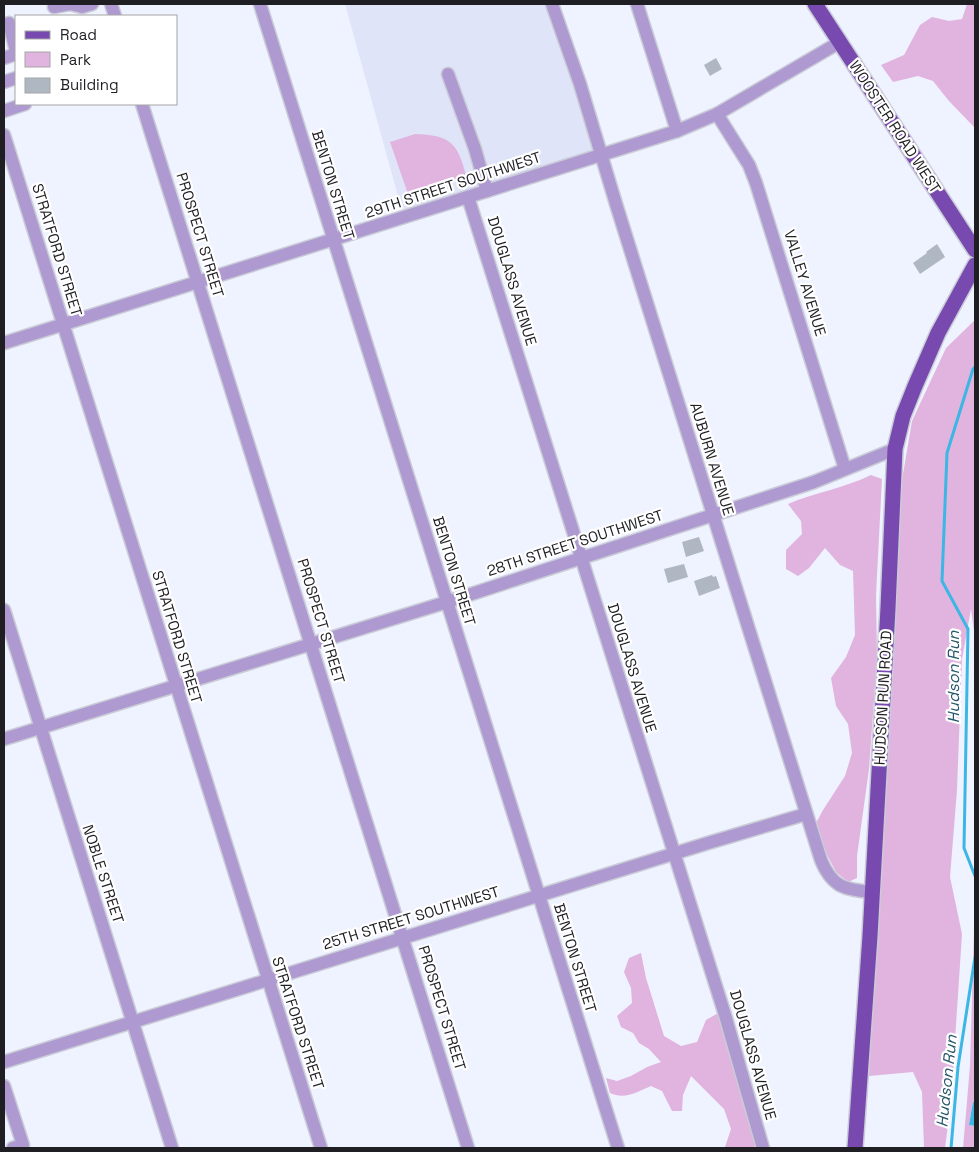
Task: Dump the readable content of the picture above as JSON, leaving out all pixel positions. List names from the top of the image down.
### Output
{
  "streets": {
    "main road": ["WOOSTER ROAD WEST", "HUDSON RUN ROAD"],
    "street": [
      "BENTON STREET",
      "29TH STREET SOUTHWEST",
      "PROSPECT STREET",
      "STRATFORD STREET",
      "DOUGLASS AVENUE",
      "VALLEY AVENUE",
      "AUBURN AVENUE",
      "28TH STREET SOUTHWEST",
      "NOBLE STREET",
      "25TH STREET SOUTHWEST"
    ]
  },
  "crossings": [
    ["WOOSTER ROAD WEST", "29TH STREET SOUTHWEST"],
    ["BENTON STREET", "29TH STREET SOUTHWEST"],
    ["BENTON STREET", "28TH STREET SOUTHWEST"],
    ["BENTON STREET", "25TH STREET SOUTHWEST"],
    ["29TH STREET SOUTHWEST", "PROSPECT STREET"],
    ["29TH STREET SOUTHWEST", "STRATFORD STREET"],
    ["29TH STREET SOUTHWEST", "DOUGLASS AVENUE"],
    ["29TH STREET SOUTHWEST", "VALLEY AVENUE"],
    ["29TH STREET SOUTHWEST", "AUBURN AVENUE"],
    ["PROSPECT STREET", "28TH STREET SOUTHWEST"],
    ["PROSPECT STREET", "25TH STREET SOUTHWEST"],
    ["STRATFORD STREET", "28TH STREET SOUTHWEST"],
    ["STRATFORD STREET", "25TH STREET SOUTHWEST"],
    ["DOUGLASS AVENUE", "28TH STREET SOUTHWEST"],
    ["DOUGLASS AVENUE", "25TH STREET SOUTHWEST"],
    ["VALLEY AVENUE", "28TH STREET SOUTHWEST"],
    ["AUBURN AVENUE", "28TH STREET SOUTHWEST"],
    ["AUBURN AVENUE", "HUDSON RUN ROAD"],
    ["AUBURN AVENUE", "25TH STREET SOUTHWEST"],
    ["28TH STREET SOUTHWEST", "HUDSON RUN ROAD"],
    ["28TH STREET SOUTHWEST", "NOBLE STREET"],
    ["NOBLE STREET", "25TH STREET SOUTHWEST"]
  ],
  "water": ["Hudson Run"],
  "legend": ["Road", "Park", "Building"]
}
